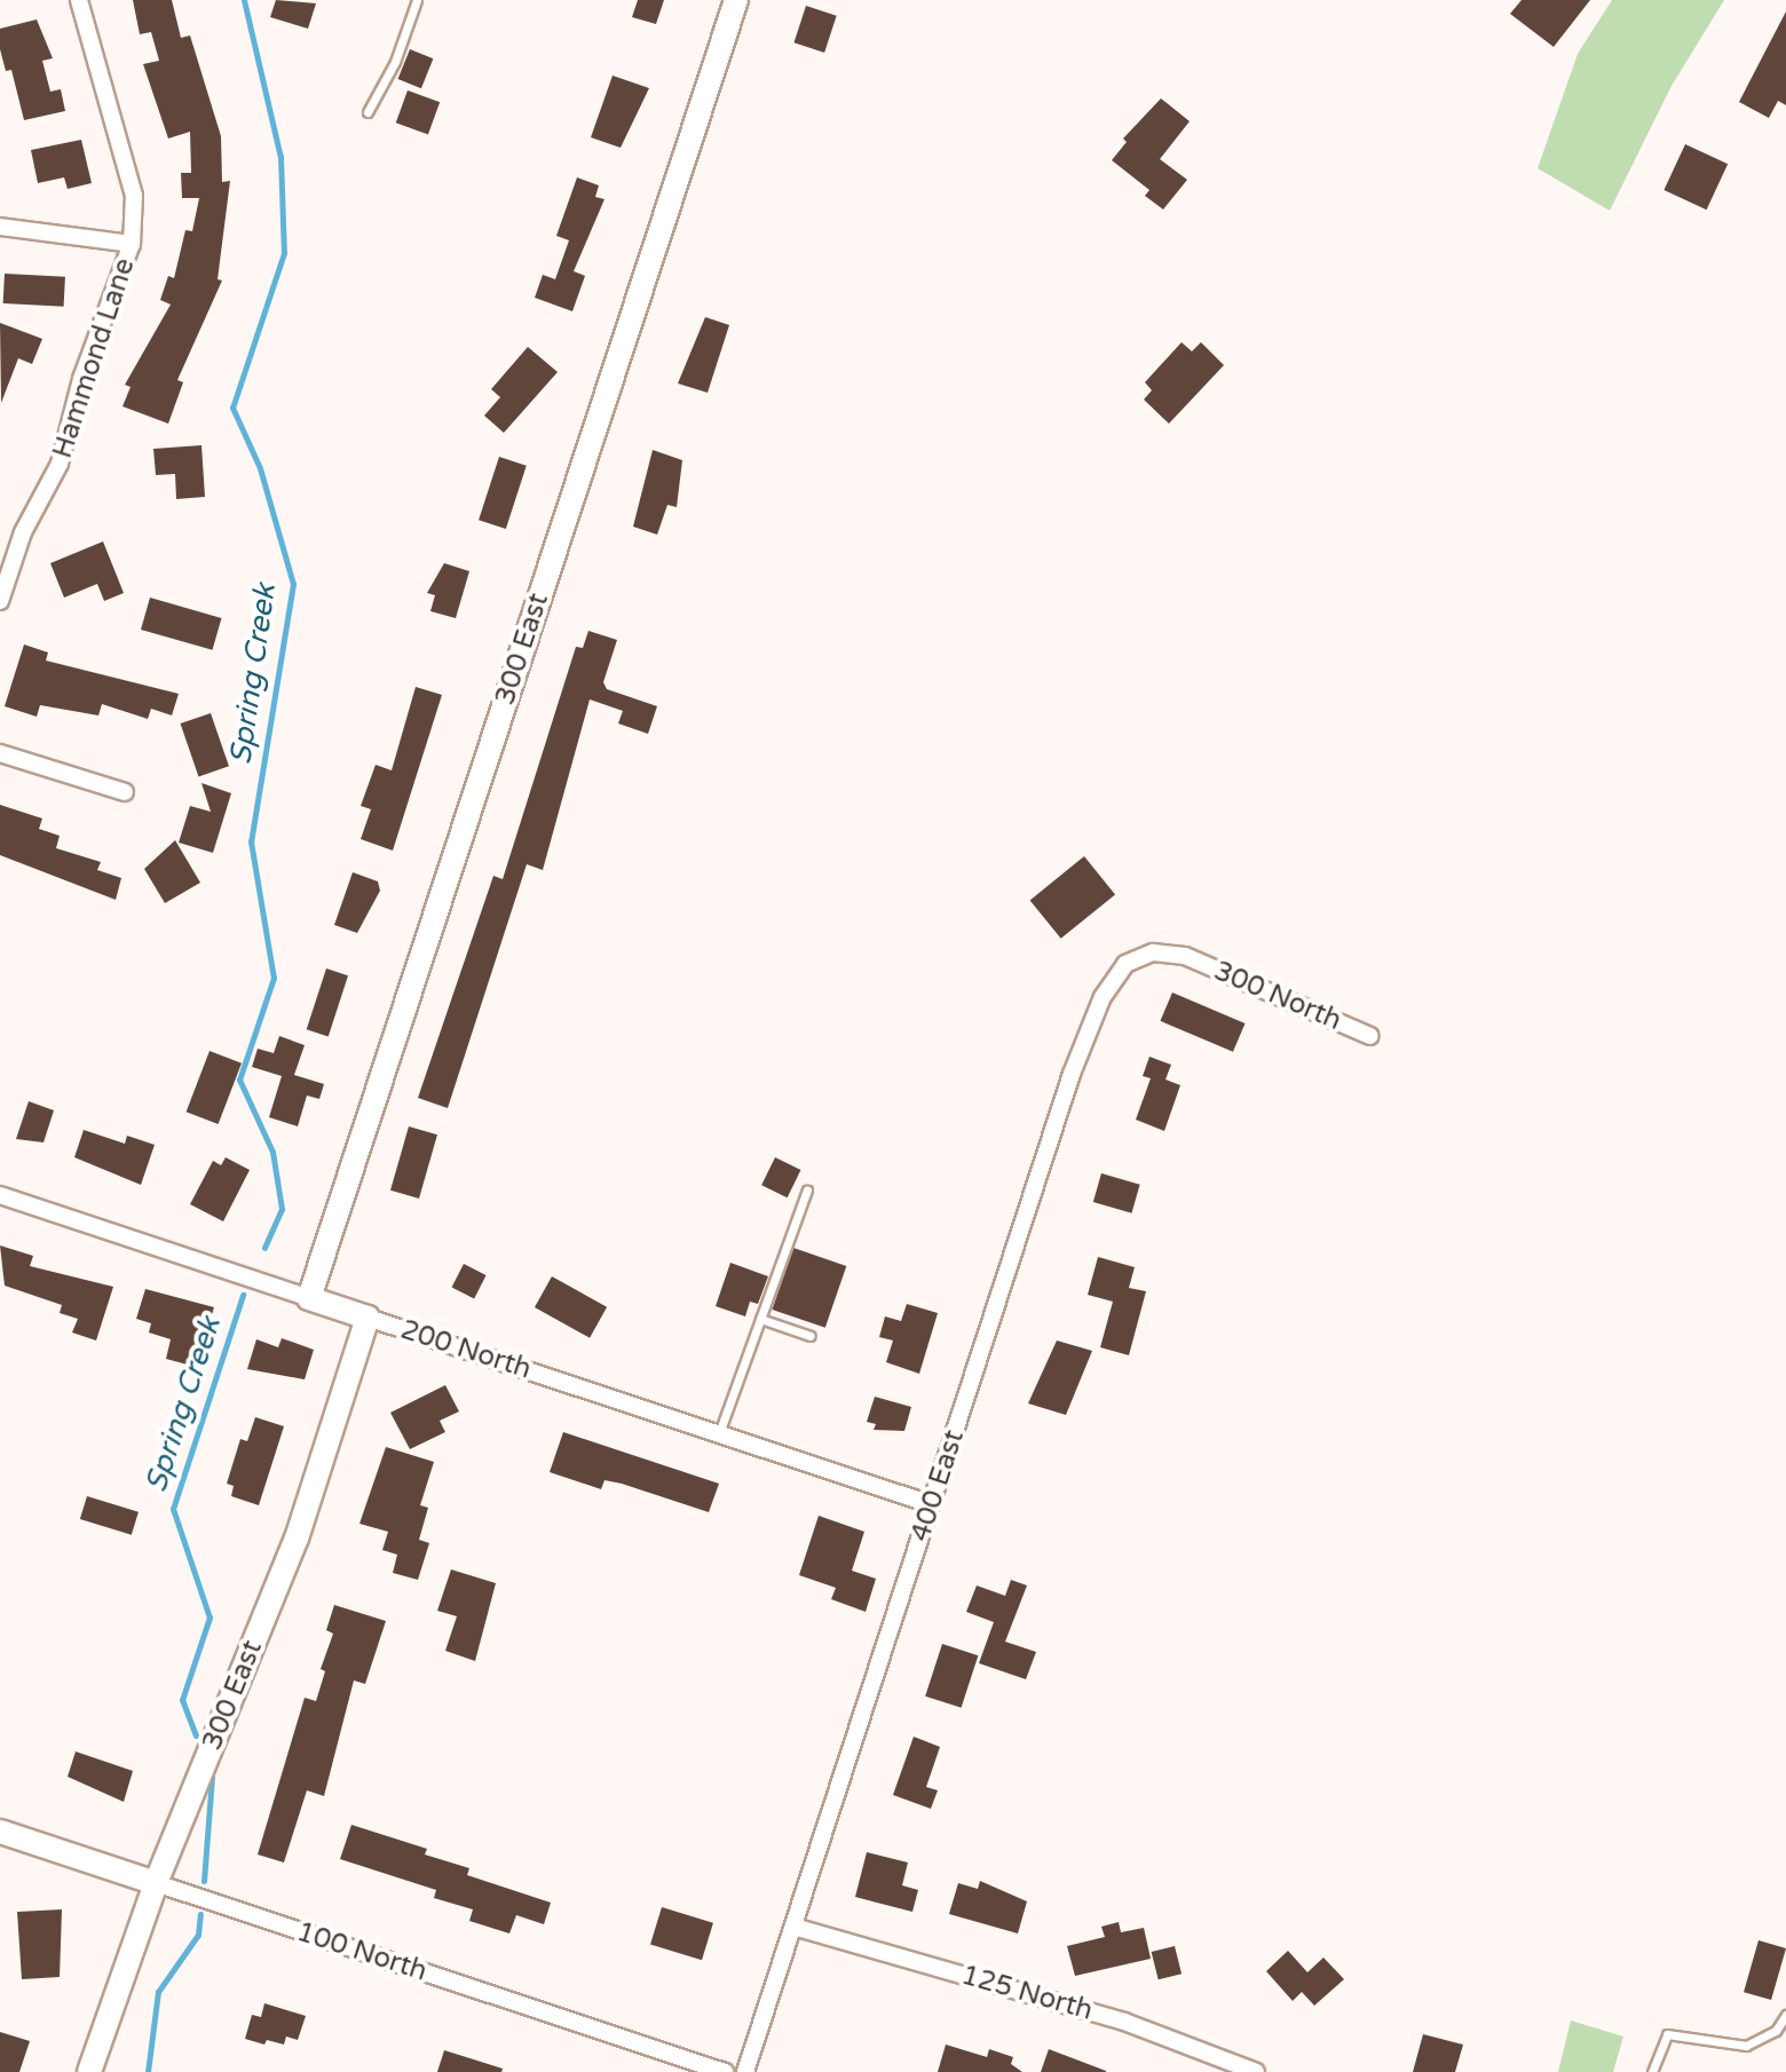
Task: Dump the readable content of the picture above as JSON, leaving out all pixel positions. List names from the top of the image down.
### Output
{
  "streets": {
    "street": [
      "Hammond Lane",
      "300 East",
      "300 North",
      "200 North",
      "400 East",
      "100 North",
      "125 North"
    ]
  },
  "crossings": [
    ["300 East", "200 North"],
    ["300 East", "100 North"],
    ["300 North", "400 East"],
    ["200 North", "400 East"],
    ["400 East", "125 North"]
  ],
  "water": ["Spring Creek"]
}
